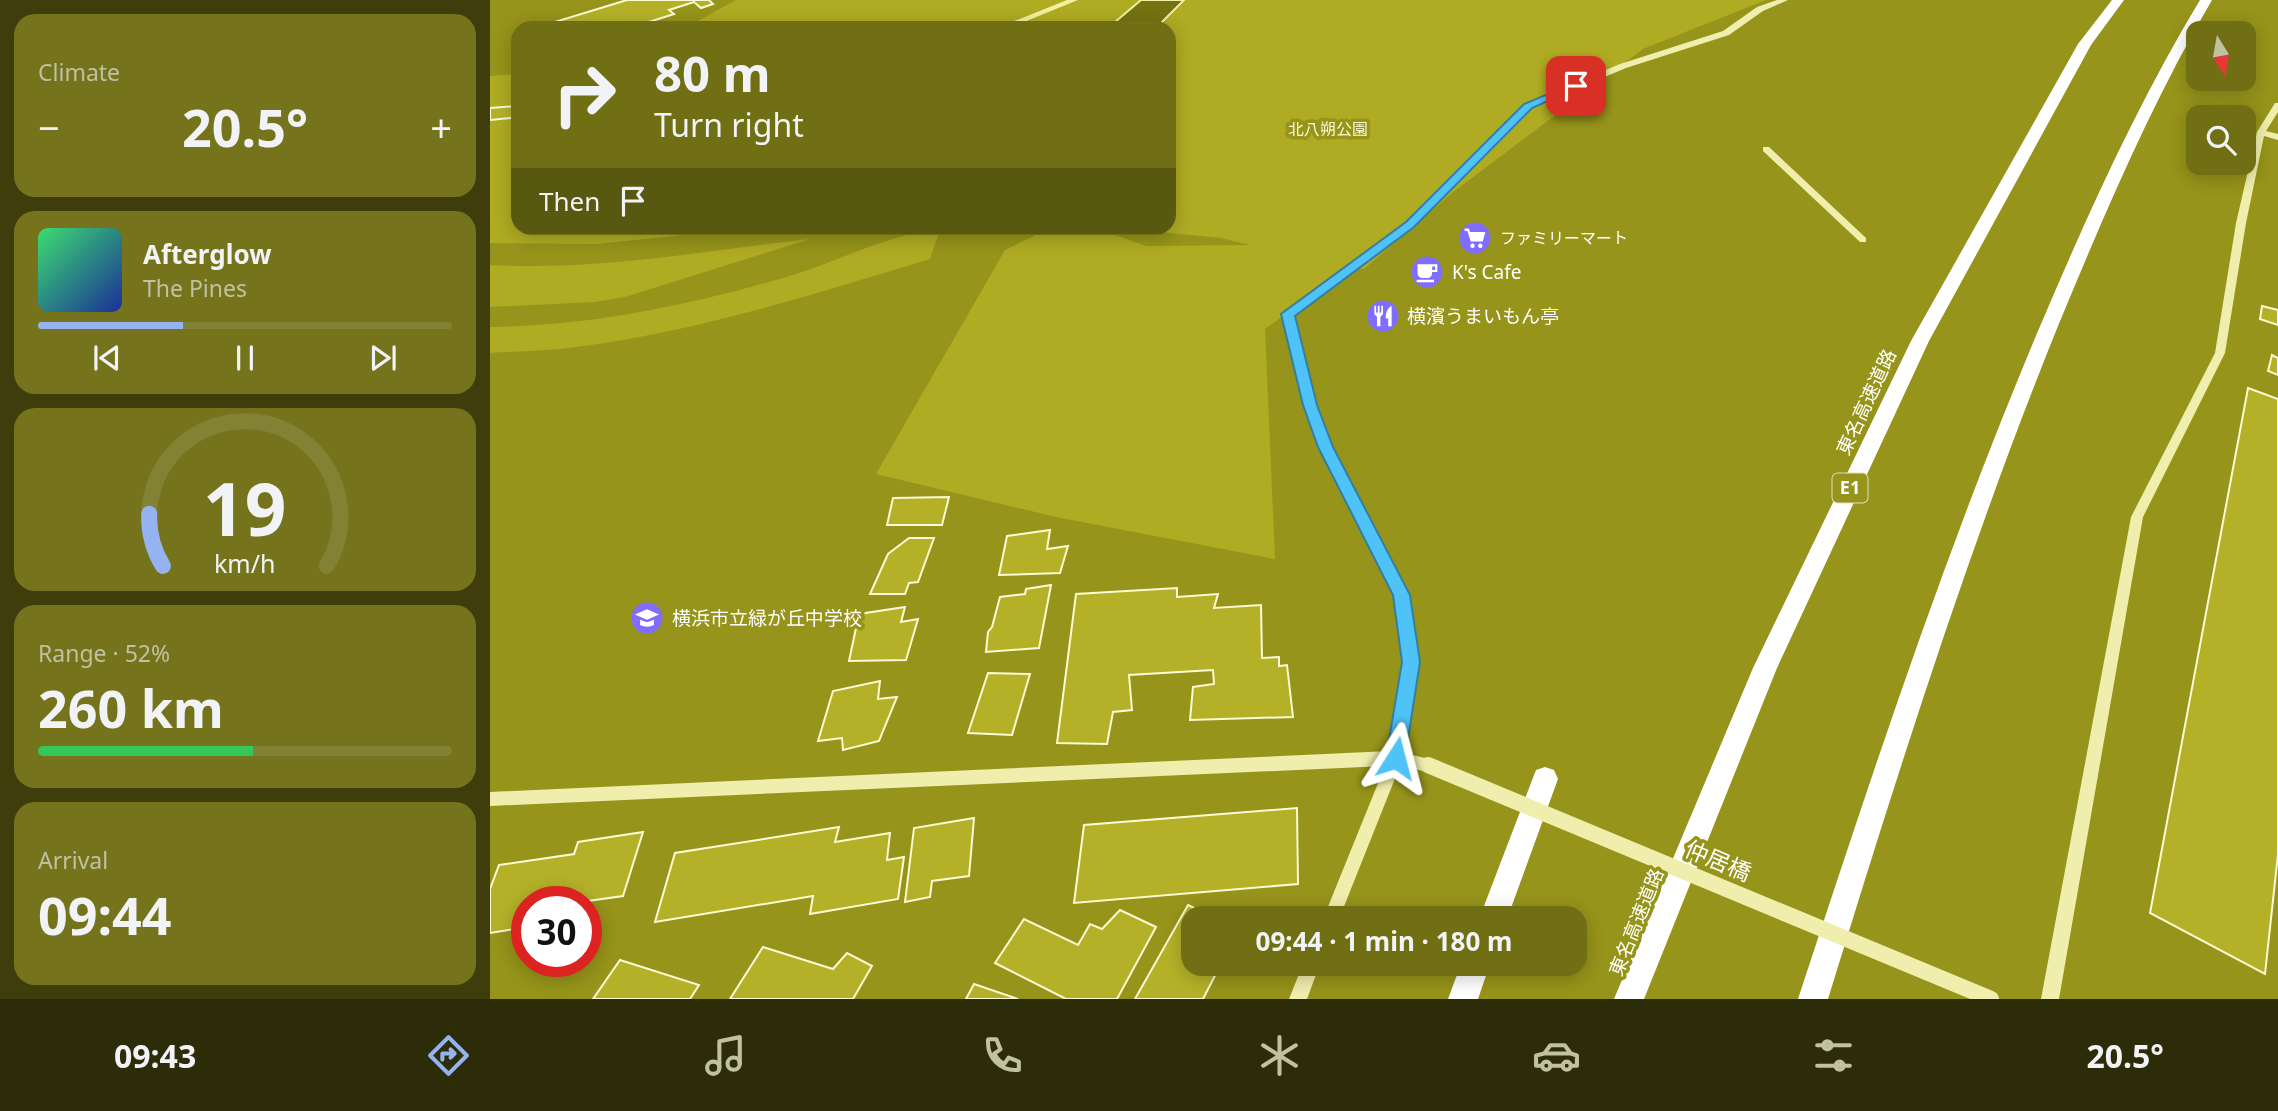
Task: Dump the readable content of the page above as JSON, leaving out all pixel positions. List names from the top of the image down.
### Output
{
  "streets": {
    "highway": ["東名高速道路", "E1"],
    "street": ["仲居橋"]
  },
  "parks": ["北八朔公園"],
  "places": {
    "supermarket": ["ファミリーマート"],
    "cafe": ["K's Cafe"],
    "restaurant": ["横濱うまいもん亭"],
    "school or university": ["横浜市立緑が丘中学校"]
  },
  "north": "bottom",
  "page": {
    "tile": [
      "Climate",
      ["Range · 52%", "260 km"],
      ["Arrival", "09:44"]
    ],
    "turn": ["80 m", "Turn right"],
    "heat": ["−", "20.5°", "+"],
    "then": "Then",
    "song": ["Afterglow", "The Pines"],
    "limit": "30",
    "trip": "09:44 · 1 min · 180 m",
    "tabs": ["09:43", "20.5°"],
    "gauge": ["19", "km/h"]
  }
}
